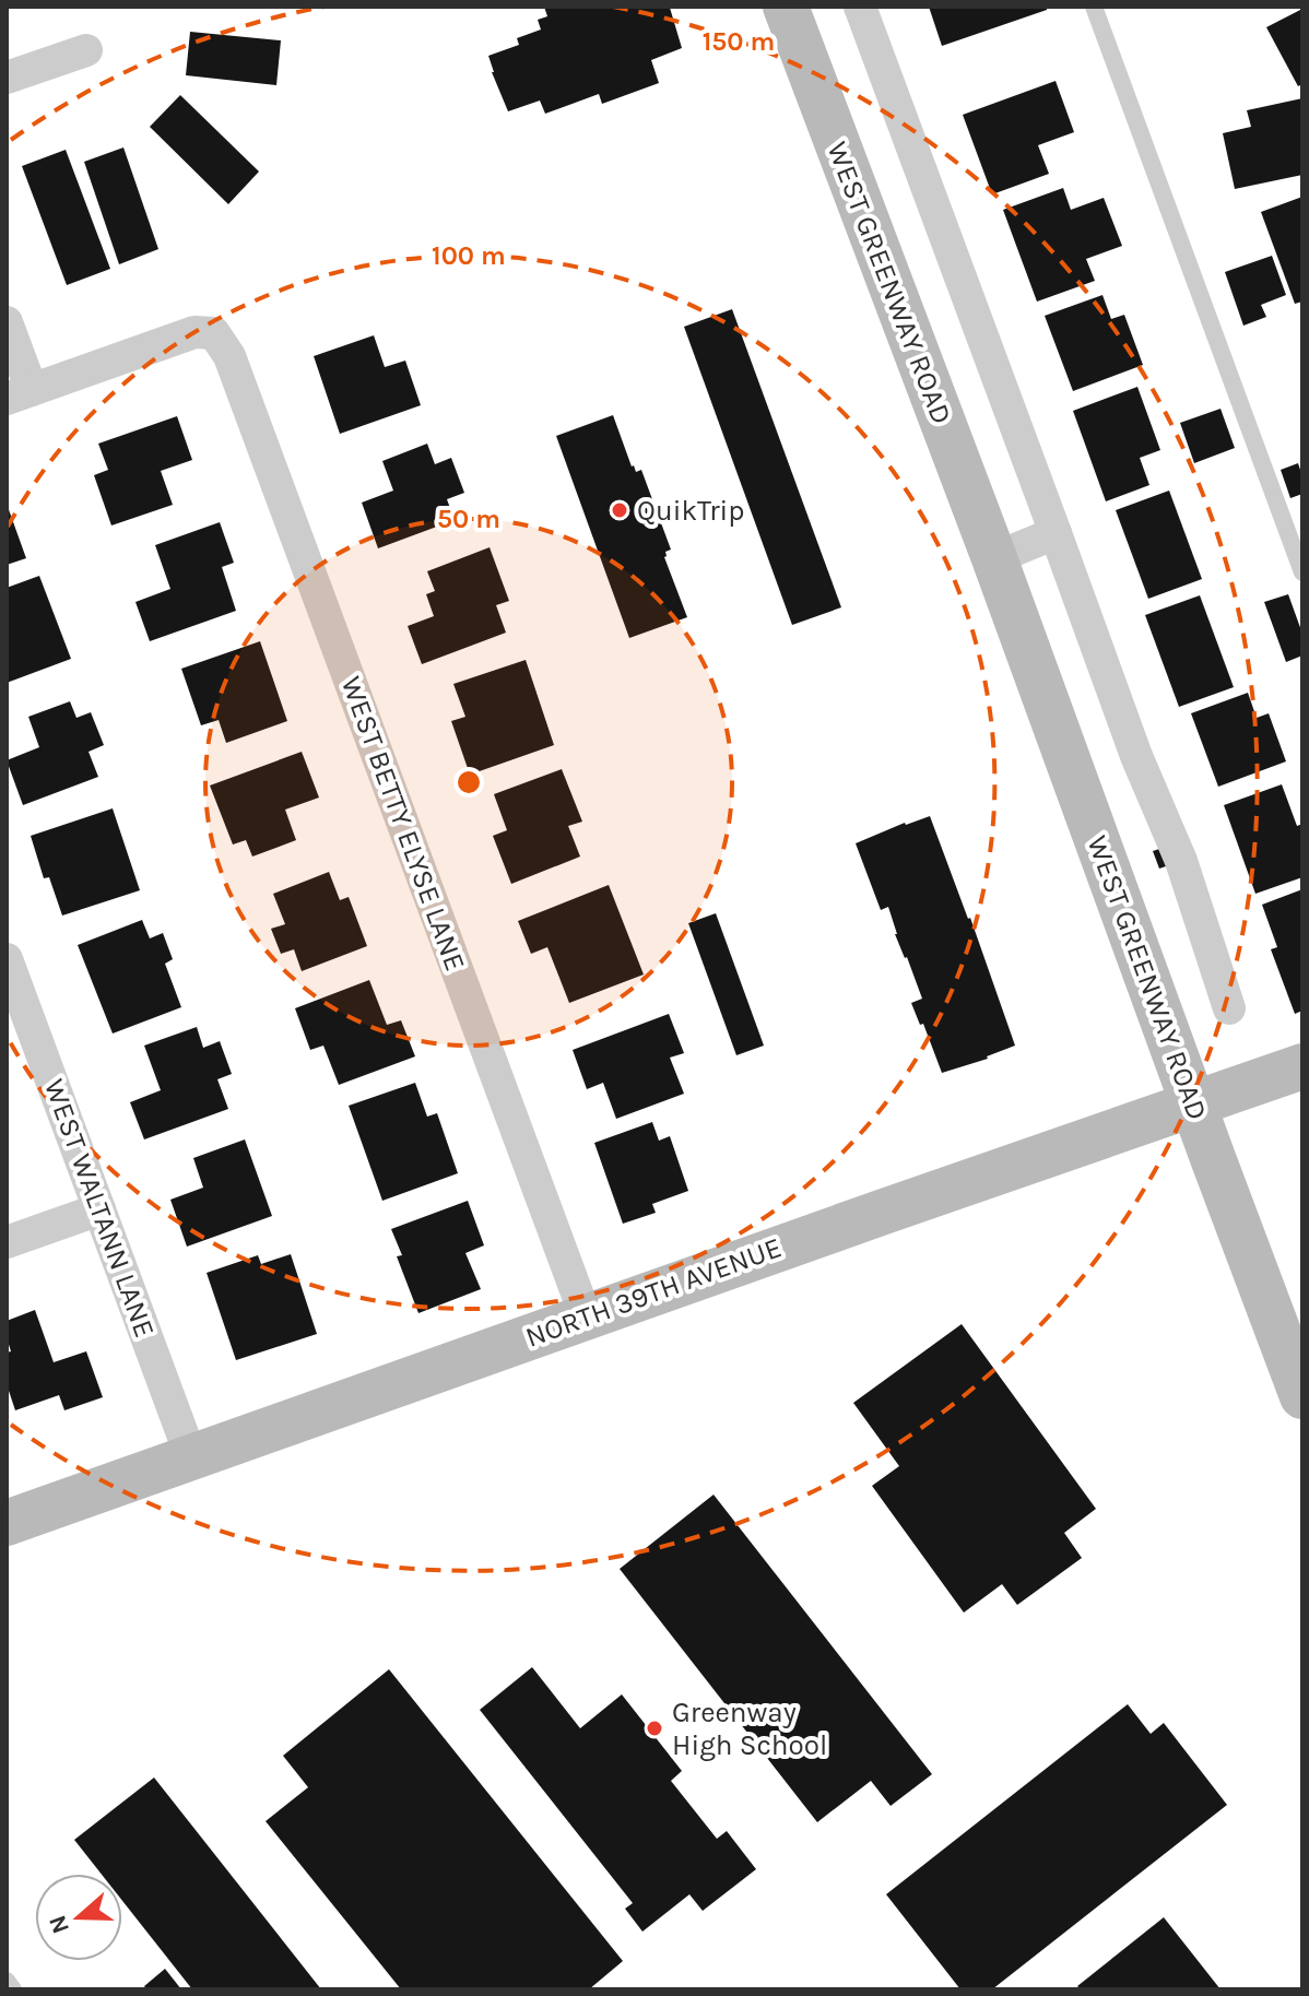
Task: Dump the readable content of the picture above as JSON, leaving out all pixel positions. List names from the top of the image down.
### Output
{
  "streets": {
    "main road": ["WEST GREENWAY ROAD", "NORTH 39TH AVENUE"],
    "street": ["WEST BETTY ELYSE LANE", "WEST WALTANN LANE"]
  },
  "crossings": [
    ["WEST GREENWAY ROAD", "NORTH 39TH AVENUE"],
    ["WEST BETTY ELYSE LANE", "NORTH 39TH AVENUE"],
    ["WEST WALTANN LANE", "NORTH 39TH AVENUE"]
  ],
  "places": ["QuikTrip", "Greenway High School"],
  "north": "left",
  "rings": ["150 m", "100 m", "50 m"]
}
